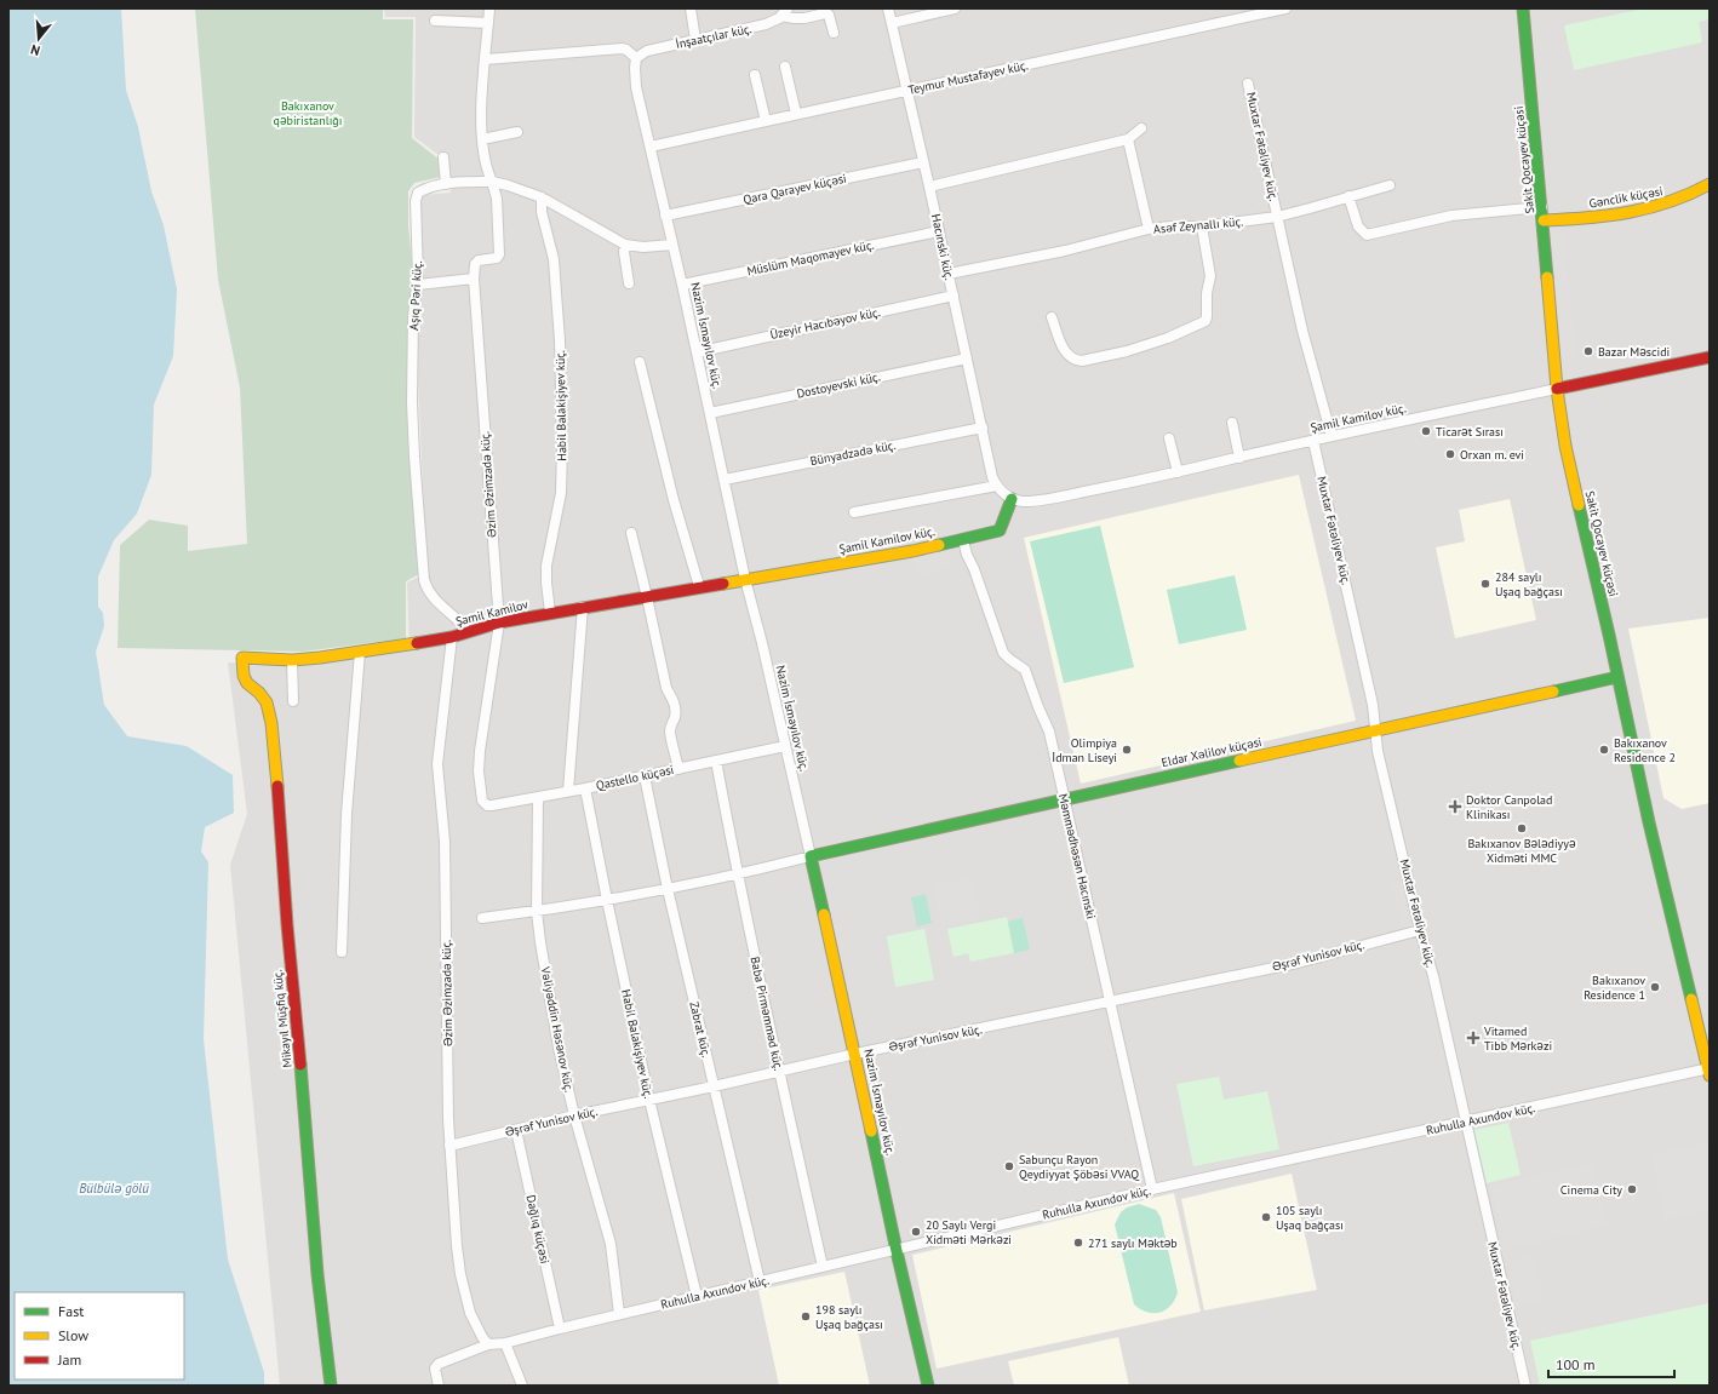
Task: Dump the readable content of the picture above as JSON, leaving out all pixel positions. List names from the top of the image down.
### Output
{
  "streets": {
    "street": [
      "İnşaatçılar küç.",
      "Teymur Mustafayev küç.",
      "Muxtar Fətəliyev küç.",
      "Sakit Qocayev küçəsi",
      "Qara Qarayev küçəsi",
      "Gənclik küçəsi",
      "Asəf Zeynallı küç.",
      "Hacınski küç.",
      "Müslüm Maqomayev küç.",
      "Aşıq Pəri küç.",
      "Üzeyir Hacıbəyov küç.",
      "Nazim İsmayılov küç.",
      "Dostoyevski küç.",
      "Habil Balakişiyev küç.",
      "Şamil Kamilov küç.",
      "Bünyadzadə küç.",
      "Əzim Əzimzadə küç.",
      "Şamil Kamilov",
      "Eldar Xəlilov küçəsi",
      "Qastello küçəsi",
      "Məmmədhəsən Hacınski",
      "Əşrəf Yunisov küç.",
      "Baba Pirməmməd küç.",
      "Mikayıl Müşfiq küç.",
      "Vəliyəddin Həsənov küç.",
      "Zabrat küç.",
      "Ruhulla Axundov küç.",
      "Dağlıq küçəsi"
    ]
  },
  "crossings": [
    ["İnşaatçılar küç.", "Nazim İsmayılov küç."],
    ["Teymur Mustafayev küç.", "Hacınski küç."],
    ["Teymur Mustafayev küç.", "Nazim İsmayılov küç."],
    ["Muxtar Fətəliyev küç.", "Asəf Zeynallı küç."],
    ["Muxtar Fətəliyev küç.", "Şamil Kamilov küç."],
    ["Muxtar Fətəliyev küç.", "Eldar Xəlilov küçəsi"],
    ["Muxtar Fətəliyev küç.", "Əşrəf Yunisov küç."],
    ["Muxtar Fətəliyev küç.", "Ruhulla Axundov küç."],
    ["Sakit Qocayev küçəsi", "Gənclik küçəsi"],
    ["Sakit Qocayev küçəsi", "Şamil Kamilov küç."],
    ["Sakit Qocayev küçəsi", "Eldar Xəlilov küçəsi"],
    ["Sakit Qocayev küçəsi", "Ruhulla Axundov küç."],
    ["Qara Qarayev küçəsi", "Hacınski küç."],
    ["Qara Qarayev küçəsi", "Nazim İsmayılov küç."],
    ["Asəf Zeynallı küç.", "Hacınski küç."],
    ["Hacınski küç.", "Müslüm Maqomayev küç."],
    ["Hacınski küç.", "Üzeyir Hacıbəyov küç."],
    ["Hacınski küç.", "Dostoyevski küç."],
    ["Hacınski küç.", "Bünyadzadə küç."],
    ["Müslüm Maqomayev küç.", "Nazim İsmayılov küç."],
    ["Aşıq Pəri küç.", "Habil Balakişiyev küç."],
    ["Aşıq Pəri küç.", "Şamil Kamilov"],
    ["Üzeyir Hacıbəyov küç.", "Nazim İsmayılov küç."],
    ["Nazim İsmayılov küç.", "Dostoyevski küç."],
    ["Nazim İsmayılov küç.", "Şamil Kamilov küç."],
    ["Nazim İsmayılov küç.", "Bünyadzadə küç."],
    ["Nazim İsmayılov küç.", "Şamil Kamilov"],
    ["Nazim İsmayılov küç.", "Eldar Xəlilov küçəsi"],
    ["Nazim İsmayılov küç.", "Qastello küçəsi"],
    ["Nazim İsmayılov küç.", "Əşrəf Yunisov küç."],
    ["Nazim İsmayılov küç.", "Ruhulla Axundov küç."],
    ["Habil Balakişiyev küç.", "Şamil Kamilov"],
    ["Habil Balakişiyev küç.", "Qastello küçəsi"],
    ["Habil Balakişiyev küç.", "Əşrəf Yunisov küç."],
    ["Habil Balakişiyev küç.", "Ruhulla Axundov küç."],
    ["Şamil Kamilov küç.", "Şamil Kamilov"],
    ["Şamil Kamilov küç.", "Məmmədhəsən Hacınski"],
    ["Əzim Əzimzadə küç.", "Şamil Kamilov"],
    ["Əzim Əzimzadə küç.", "Qastello küçəsi"],
    ["Əzim Əzimzadə küç.", "Əşrəf Yunisov küç."],
    ["Əzim Əzimzadə küç.", "Ruhulla Axundov küç."],
    ["Şamil Kamilov", "Mikayıl Müşfiq küç."],
    ["Eldar Xəlilov küçəsi", "Məmmədhəsən Hacınski"],
    ["Qastello küçəsi", "Baba Pirməmməd küç."],
    ["Qastello küçəsi", "Vəliyəddin Həsənov küç."],
    ["Qastello küçəsi", "Zabrat küç."],
    ["Məmmədhəsən Hacınski", "Əşrəf Yunisov küç."],
    ["Məmmədhəsən Hacınski", "Ruhulla Axundov küç."],
    ["Əşrəf Yunisov küç.", "Baba Pirməmməd küç."],
    ["Əşrəf Yunisov küç.", "Vəliyəddin Həsənov küç."],
    ["Əşrəf Yunisov küç.", "Zabrat küç."],
    ["Əşrəf Yunisov küç.", "Dağlıq küçəsi"],
    ["Baba Pirməmməd küç.", "Ruhulla Axundov küç."],
    ["Vəliyəddin Həsənov küç.", "Ruhulla Axundov küç."],
    ["Zabrat küç.", "Ruhulla Axundov küç."],
    ["Ruhulla Axundov küç.", "Dağlıq küçəsi"]
  ],
  "water": ["Bülbülə gölü"],
  "parks": ["Bakıxanov qəbiristanlığı"],
  "places": {
    "other": [
      "Bazar Məscidi",
      "Ticarət Sırası",
      "Orxan m. evi",
      "284 saylı Uşaq bağçası",
      "Olimpiya İdman Liseyi",
      "Bakıxanov Residence 2",
      "Bakıxanov Bələdiyyə Xidməti MMC",
      "Bakıxanov Residence 1",
      "Sabunçu Rayon Qeydiyyat Şöbəsi VVAQ",
      "Cinema City",
      "105 saylı Uşaq bağçası",
      "20 Saylı Vergi Xidməti Mərkəzi",
      "271 saylı Məktəb",
      "198 saylı Uşaq bağçası"
    ],
    "health": ["Doktor Canpolad Klinikası", "Vitamed Tibb Mərkəzi"]
  },
  "legend": ["Fast", "Slow", "Jam"],
  "scale_bar": "100 m",
  "north": "bottom"
}
